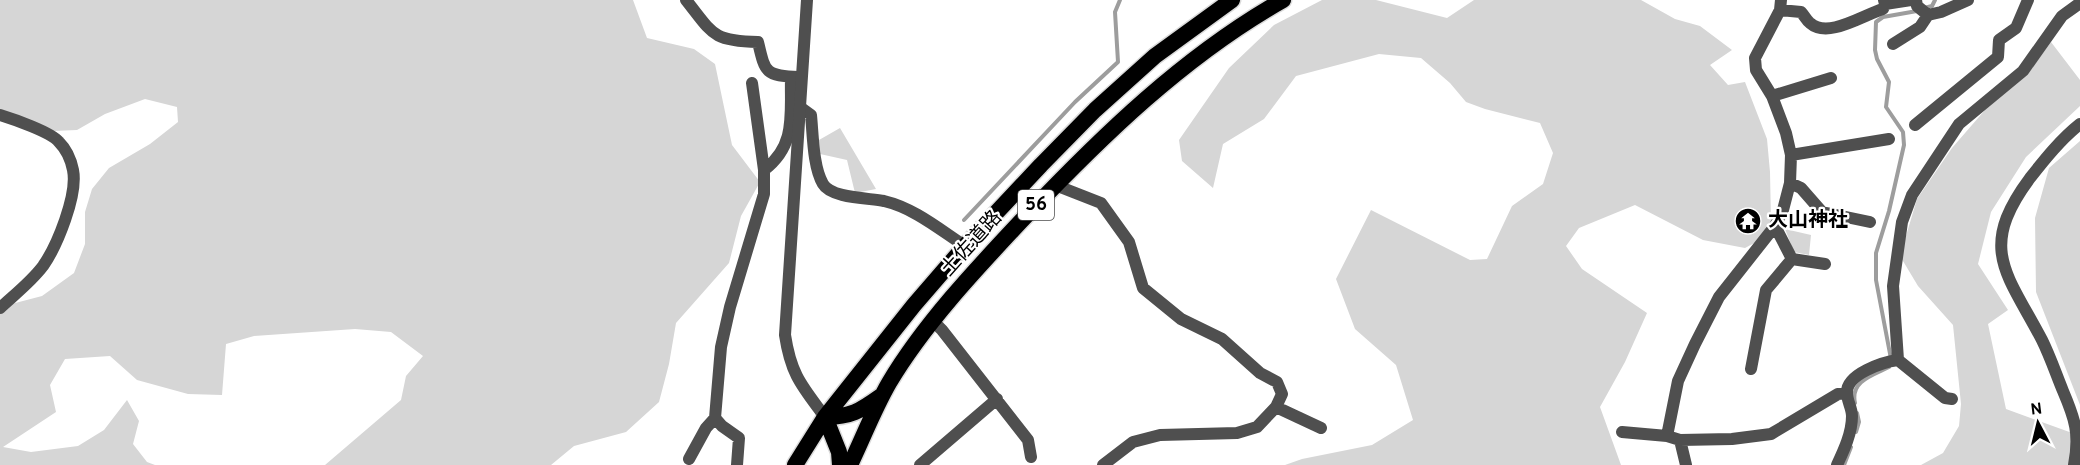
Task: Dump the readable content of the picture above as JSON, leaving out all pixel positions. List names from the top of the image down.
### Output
{
  "streets": {
    "highway": ["56", "土佐道路"]
  },
  "crossings": [
    ["56", "土佐道路"]
  ],
  "places": {
    "temple": ["大山神社"]
  },
  "north": "top"
}
